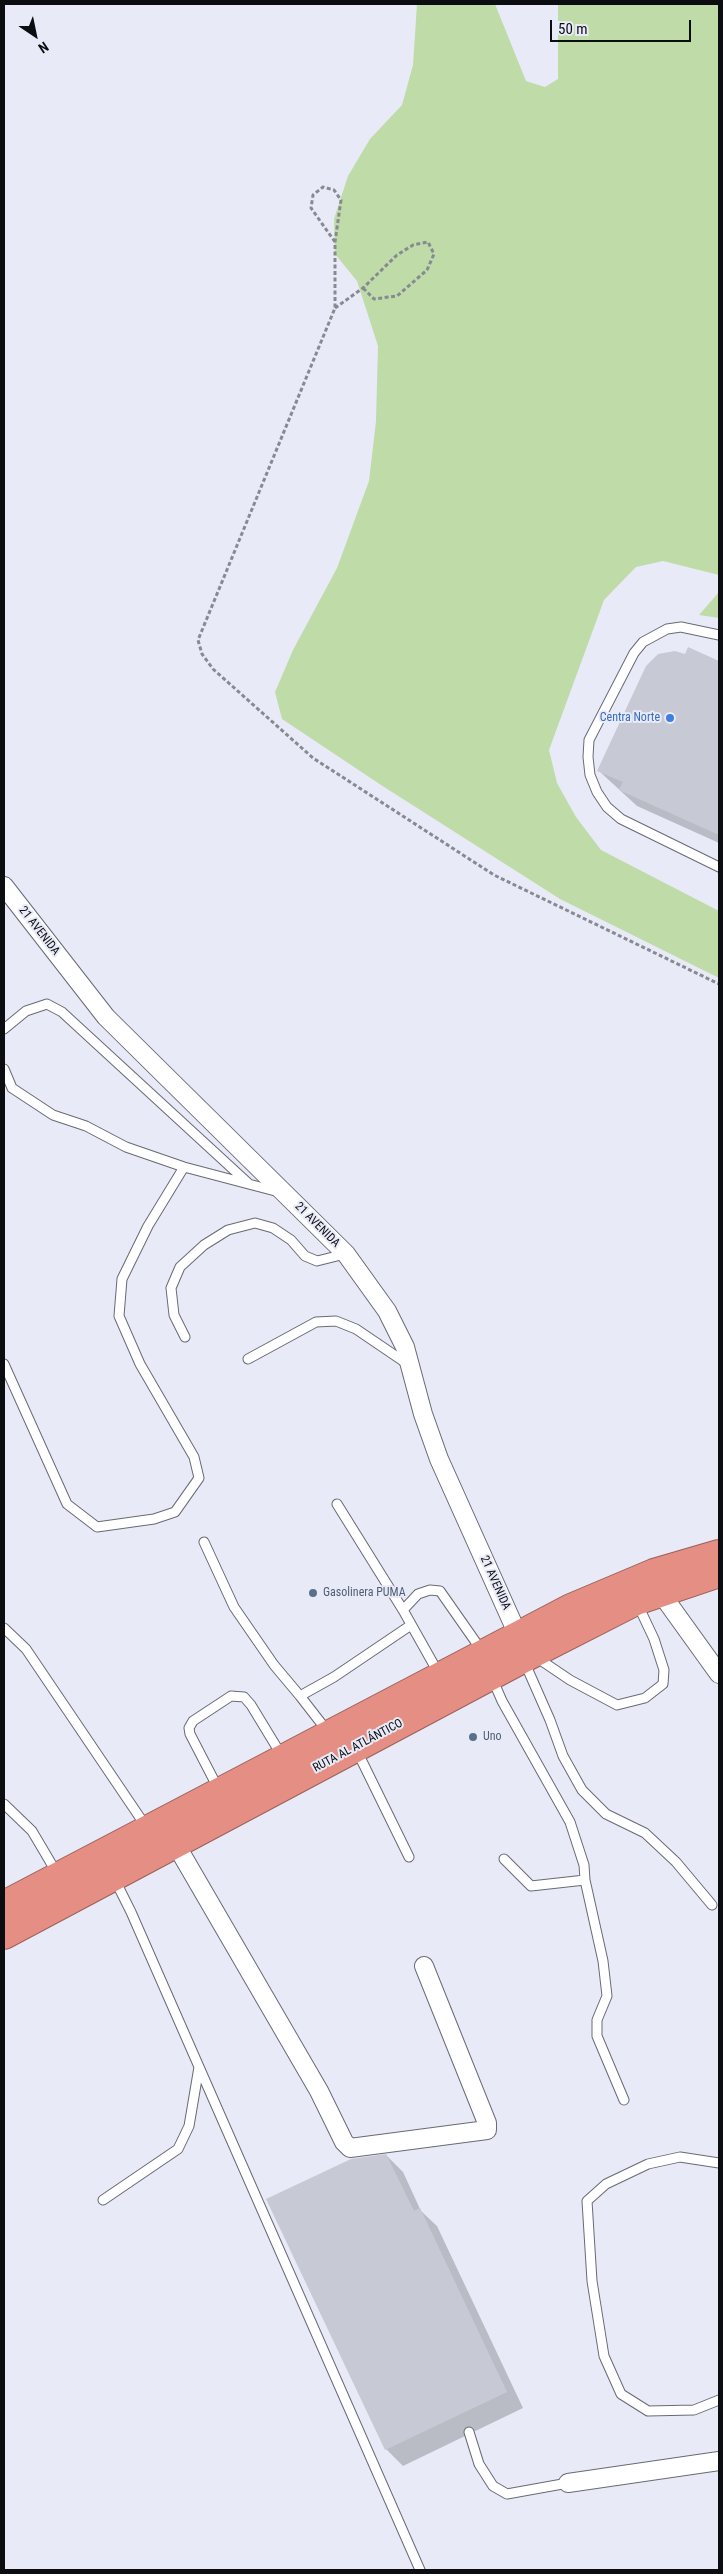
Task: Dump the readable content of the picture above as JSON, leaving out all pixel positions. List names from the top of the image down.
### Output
{
  "streets": {
    "highway": ["RUTA AL ATLÁNTICO"],
    "street": ["21 AVENIDA"]
  },
  "crossings": [
    ["21 AVENIDA", "RUTA AL ATLÁNTICO"]
  ],
  "places": ["Centra Norte", "Gasolinera PUMA", "Uno"],
  "scale_bar": "50 m",
  "north": "bottom right"
}
